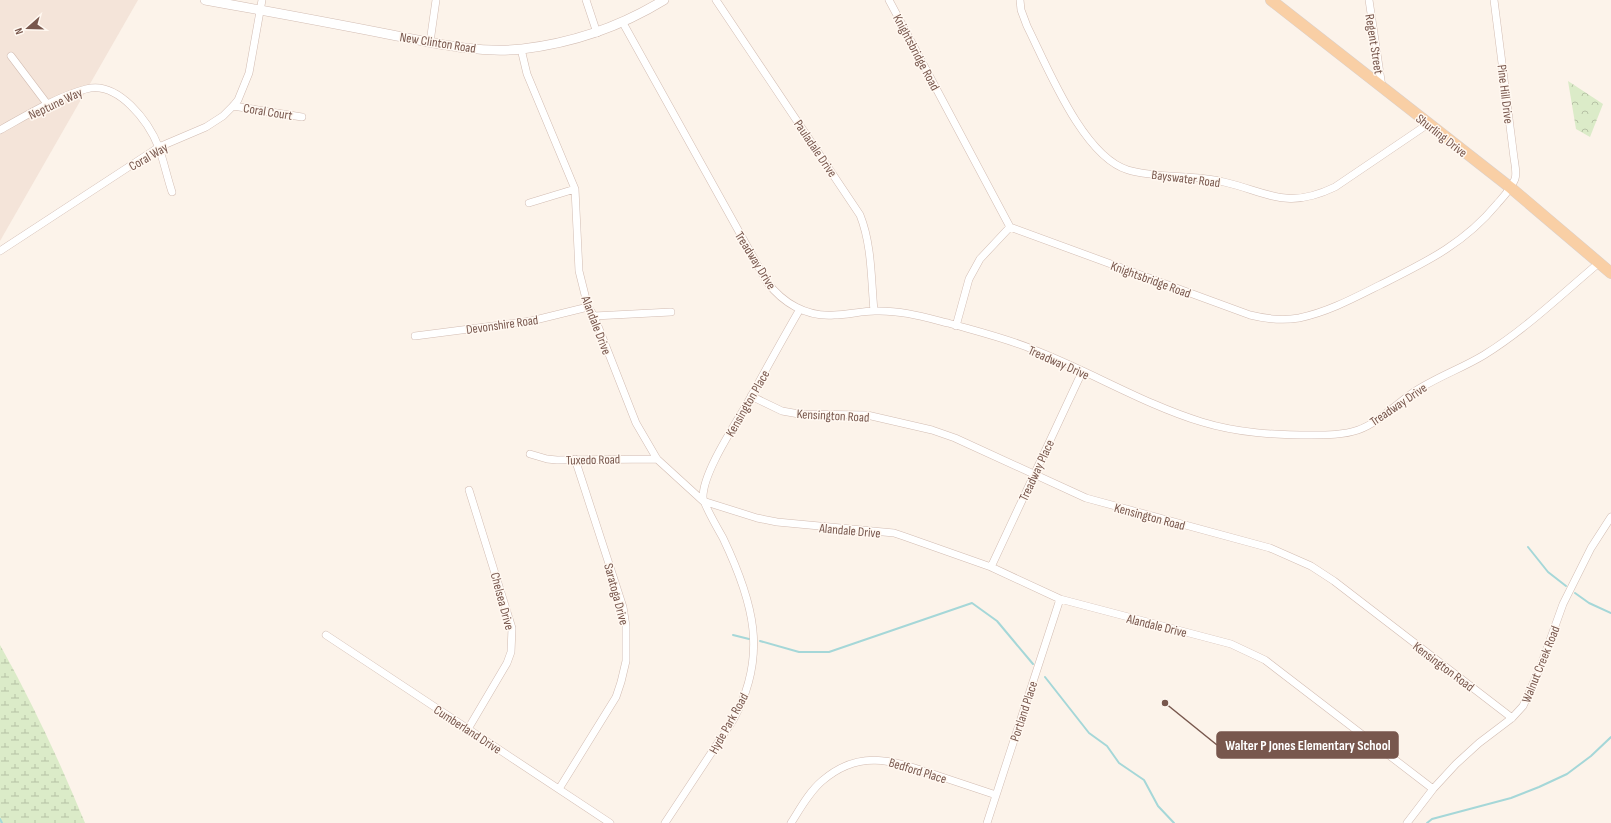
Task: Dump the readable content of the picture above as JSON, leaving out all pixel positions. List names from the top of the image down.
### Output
{
  "streets": {
    "main road": ["Shurling Drive"],
    "street": [
      "New Clinton Road",
      "Regent Street",
      "Knightsbridge Road",
      "Pine Hill Drive",
      "Neptune Way",
      "Coral Court",
      "Pauladale Drive",
      "Coral Way",
      "Bayswater Road",
      "Treadway Drive",
      "Devonshire Road",
      "Alandale Drive",
      "Kensington Place",
      "Kensington Road",
      "Tuxedo Road",
      "Treadway Place",
      "Saratoga Drive",
      "Chelsea Drive",
      "Walnut Creek Road",
      "Portland Place",
      "Hyde Park Road",
      "Cumberland Drive",
      "Bedford Place"
    ]
  },
  "crossings": [
    ["New Clinton Road", "Coral Way"],
    ["New Clinton Road", "Treadway Drive"],
    ["New Clinton Road", "Alandale Drive"],
    ["Regent Street", "Shurling Drive"],
    ["Knightsbridge Road", "Pine Hill Drive"],
    ["Knightsbridge Road", "Shurling Drive"],
    ["Pine Hill Drive", "Shurling Drive"],
    ["Neptune Way", "Coral Way"],
    ["Coral Court", "Coral Way"],
    ["Shurling Drive", "Bayswater Road"],
    ["Shurling Drive", "Treadway Drive"],
    ["Pauladale Drive", "Treadway Drive"],
    ["Treadway Drive", "Kensington Place"],
    ["Treadway Drive", "Treadway Place"],
    ["Devonshire Road", "Alandale Drive"],
    ["Alandale Drive", "Kensington Place"],
    ["Alandale Drive", "Tuxedo Road"],
    ["Alandale Drive", "Treadway Place"],
    ["Alandale Drive", "Walnut Creek Road"],
    ["Alandale Drive", "Portland Place"],
    ["Alandale Drive", "Hyde Park Road"],
    ["Kensington Place", "Kensington Road"],
    ["Kensington Place", "Hyde Park Road"],
    ["Kensington Road", "Treadway Place"],
    ["Kensington Road", "Walnut Creek Road"],
    ["Tuxedo Road", "Saratoga Drive"],
    ["Saratoga Drive", "Cumberland Drive"],
    ["Chelsea Drive", "Cumberland Drive"],
    ["Portland Place", "Bedford Place"]
  ],
  "places": ["Walter P Jones Elementary School"],
  "north": "left"
}
